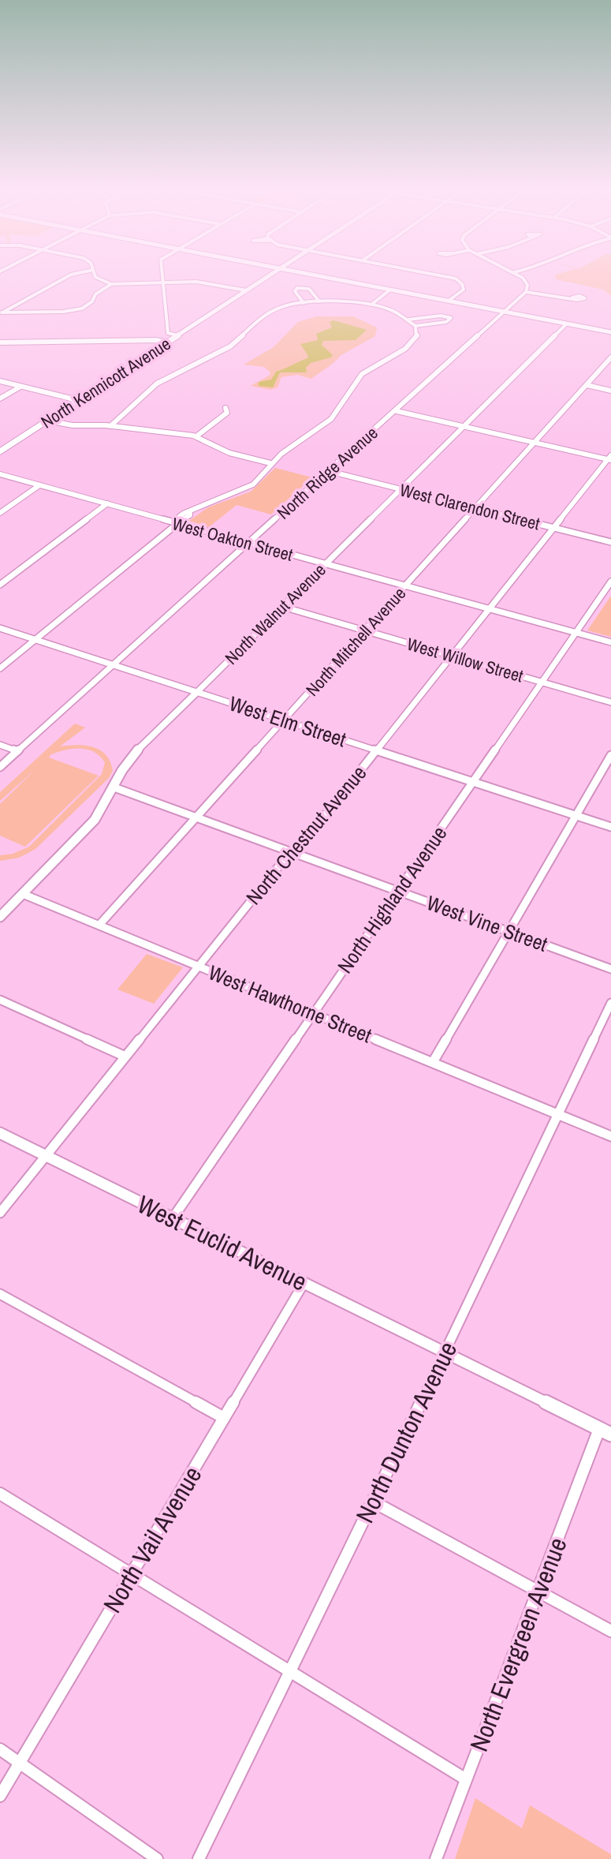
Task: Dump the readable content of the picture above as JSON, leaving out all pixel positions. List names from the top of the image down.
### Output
{
  "streets": {
    "street": [
      "North Kennicott Avenue",
      "North Ridge Avenue",
      "West Clarendon Street",
      "West Oakton Street",
      "North Walnut Avenue",
      "North Mitchell Avenue",
      "West Willow Street",
      "West Elm Street",
      "North Chestnut Avenue",
      "North Highland Avenue",
      "West Vine Street",
      "West Hawthorne Street",
      "West Euclid Avenue",
      "North Dunton Avenue",
      "North Vail Avenue",
      "North Evergreen Avenue"
    ]
  },
  "crossings": [
    ["North Ridge Avenue", "West Clarendon Street"],
    ["North Ridge Avenue", "West Oakton Street"],
    ["North Ridge Avenue", "West Elm Street"],
    ["West Clarendon Street", "North Walnut Avenue"],
    ["West Clarendon Street", "North Mitchell Avenue"],
    ["West Clarendon Street", "North Chestnut Avenue"],
    ["West Oakton Street", "North Walnut Avenue"],
    ["West Oakton Street", "North Mitchell Avenue"],
    ["West Oakton Street", "North Chestnut Avenue"],
    ["West Oakton Street", "North Highland Avenue"],
    ["North Walnut Avenue", "West Willow Street"],
    ["North Walnut Avenue", "West Elm Street"],
    ["North Walnut Avenue", "West Vine Street"],
    ["North Walnut Avenue", "West Hawthorne Street"],
    ["North Mitchell Avenue", "West Willow Street"],
    ["North Mitchell Avenue", "West Elm Street"],
    ["North Mitchell Avenue", "West Vine Street"],
    ["North Mitchell Avenue", "West Hawthorne Street"],
    ["West Willow Street", "North Chestnut Avenue"],
    ["West Willow Street", "North Highland Avenue"],
    ["West Elm Street", "North Chestnut Avenue"],
    ["West Elm Street", "North Highland Avenue"],
    ["North Chestnut Avenue", "West Vine Street"],
    ["North Chestnut Avenue", "West Hawthorne Street"],
    ["North Chestnut Avenue", "West Euclid Avenue"],
    ["North Highland Avenue", "West Vine Street"],
    ["North Highland Avenue", "West Hawthorne Street"],
    ["North Highland Avenue", "West Euclid Avenue"],
    ["West Hawthorne Street", "North Dunton Avenue"],
    ["West Euclid Avenue", "North Dunton Avenue"],
    ["West Euclid Avenue", "North Vail Avenue"],
    ["West Euclid Avenue", "North Evergreen Avenue"]
  ]
}
